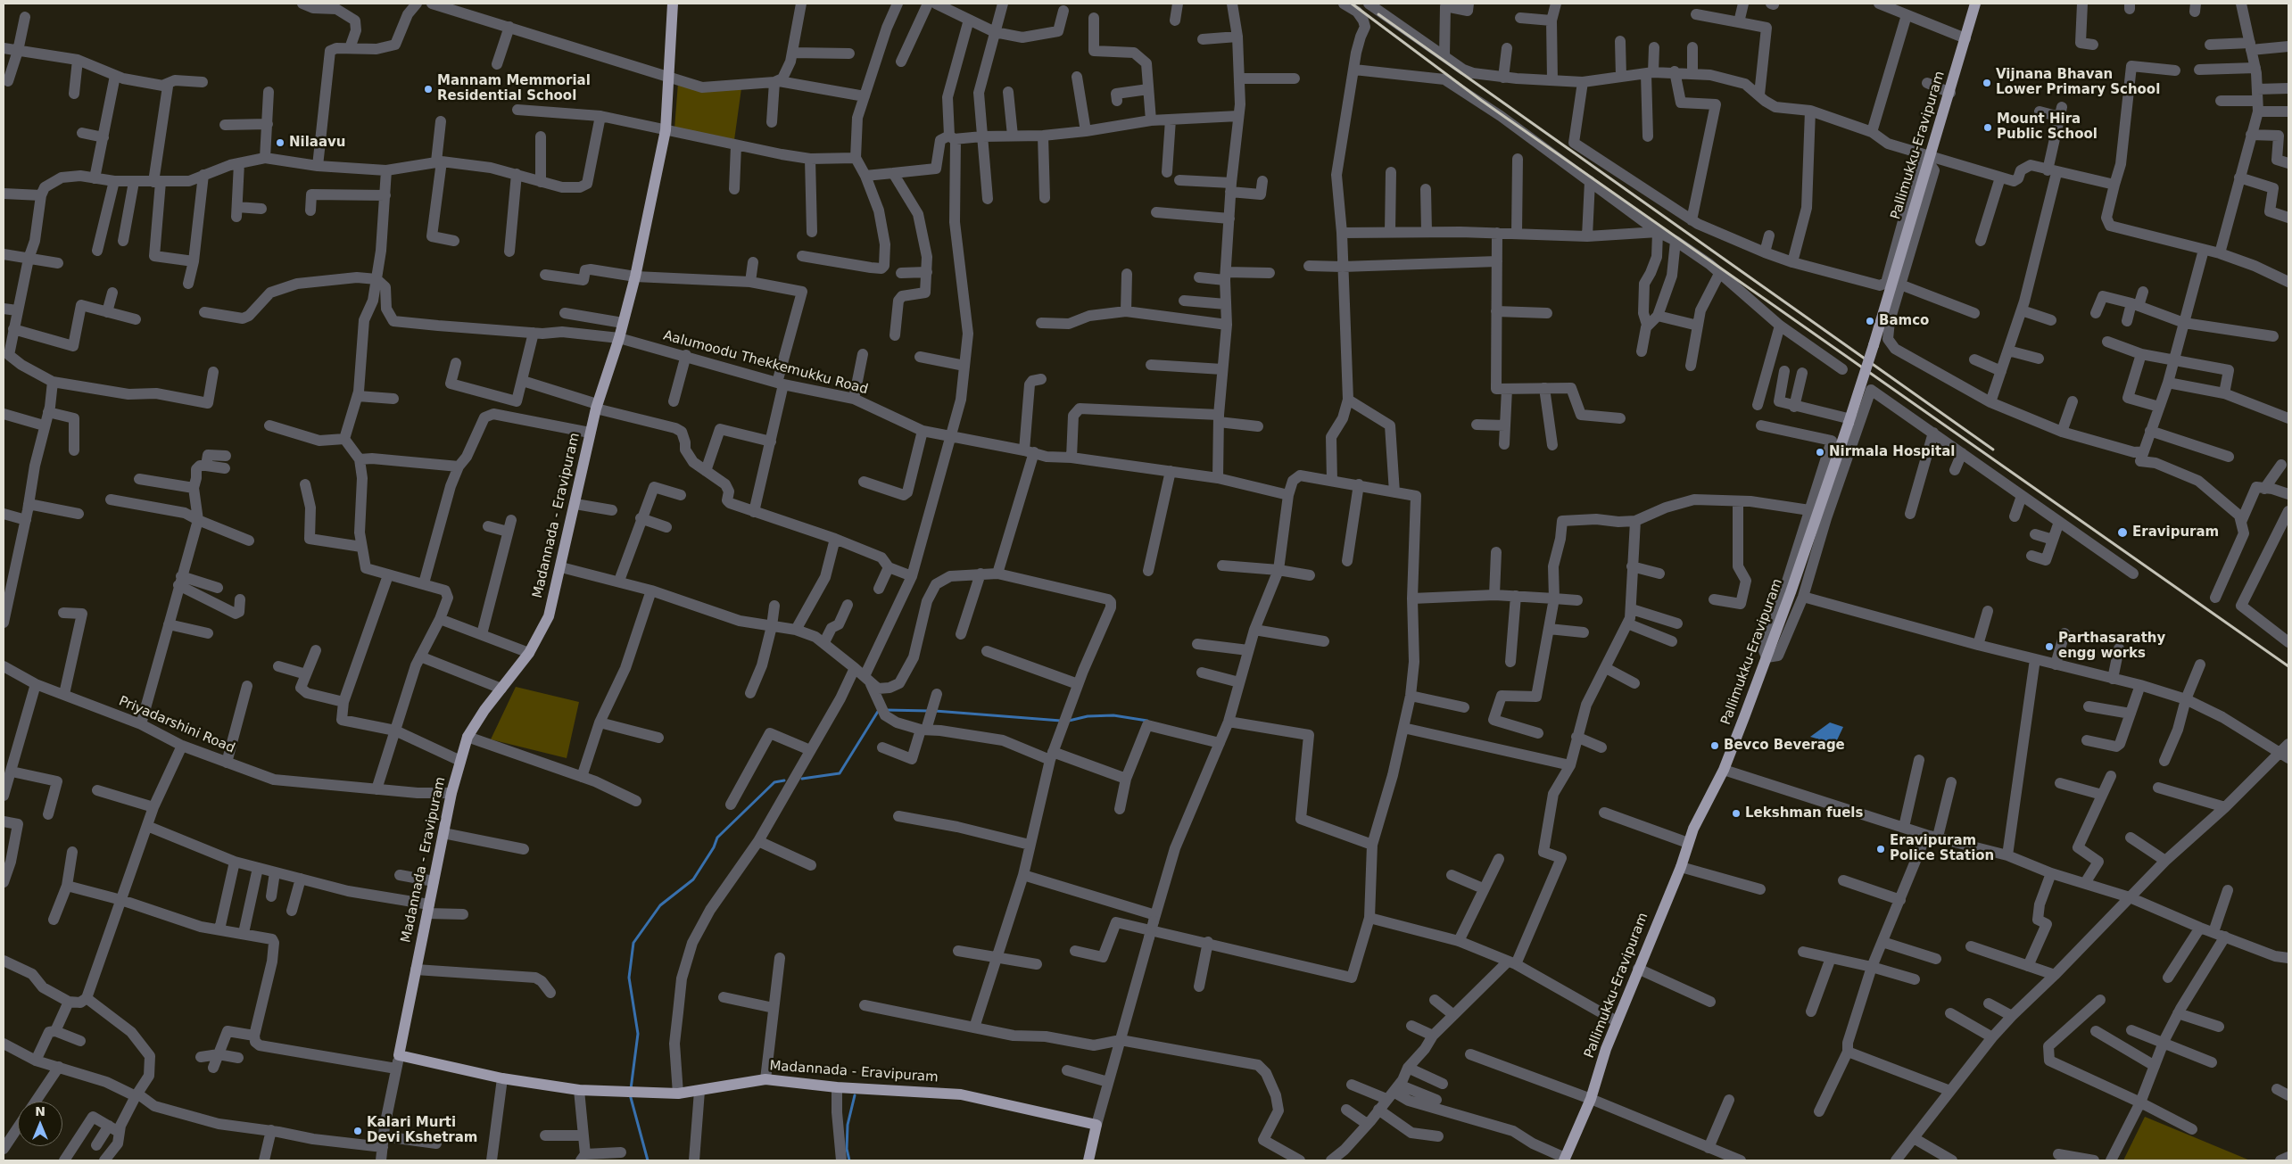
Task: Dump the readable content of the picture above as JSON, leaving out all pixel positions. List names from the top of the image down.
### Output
{
  "streets": {
    "main road": ["Pallimukku-Eravipuram", "Madannada - Eravipuram"],
    "street": ["Aalumoodu Thekkemukku Road", "Priyadarshini Road"]
  },
  "crossings": [
    ["Aalumoodu Thekkemukku Road", "Madannada - Eravipuram"],
    ["Madannada - Eravipuram", "Priyadarshini Road"]
  ],
  "places": [
    "Vijnana Bhavan Lower Primary School",
    "Mannam Memmorial Residential School",
    "Mount Hira Public School",
    "Nilaavu",
    "Bamco",
    "Nirmala Hospital",
    "Eravipuram",
    "Parthasarathy engg works",
    "Bevco Beverage",
    "Lekshman fuels",
    "Eravipuram Police Station",
    "Kalari Murti Devi Kshetram"
  ],
  "north": "top"
}
